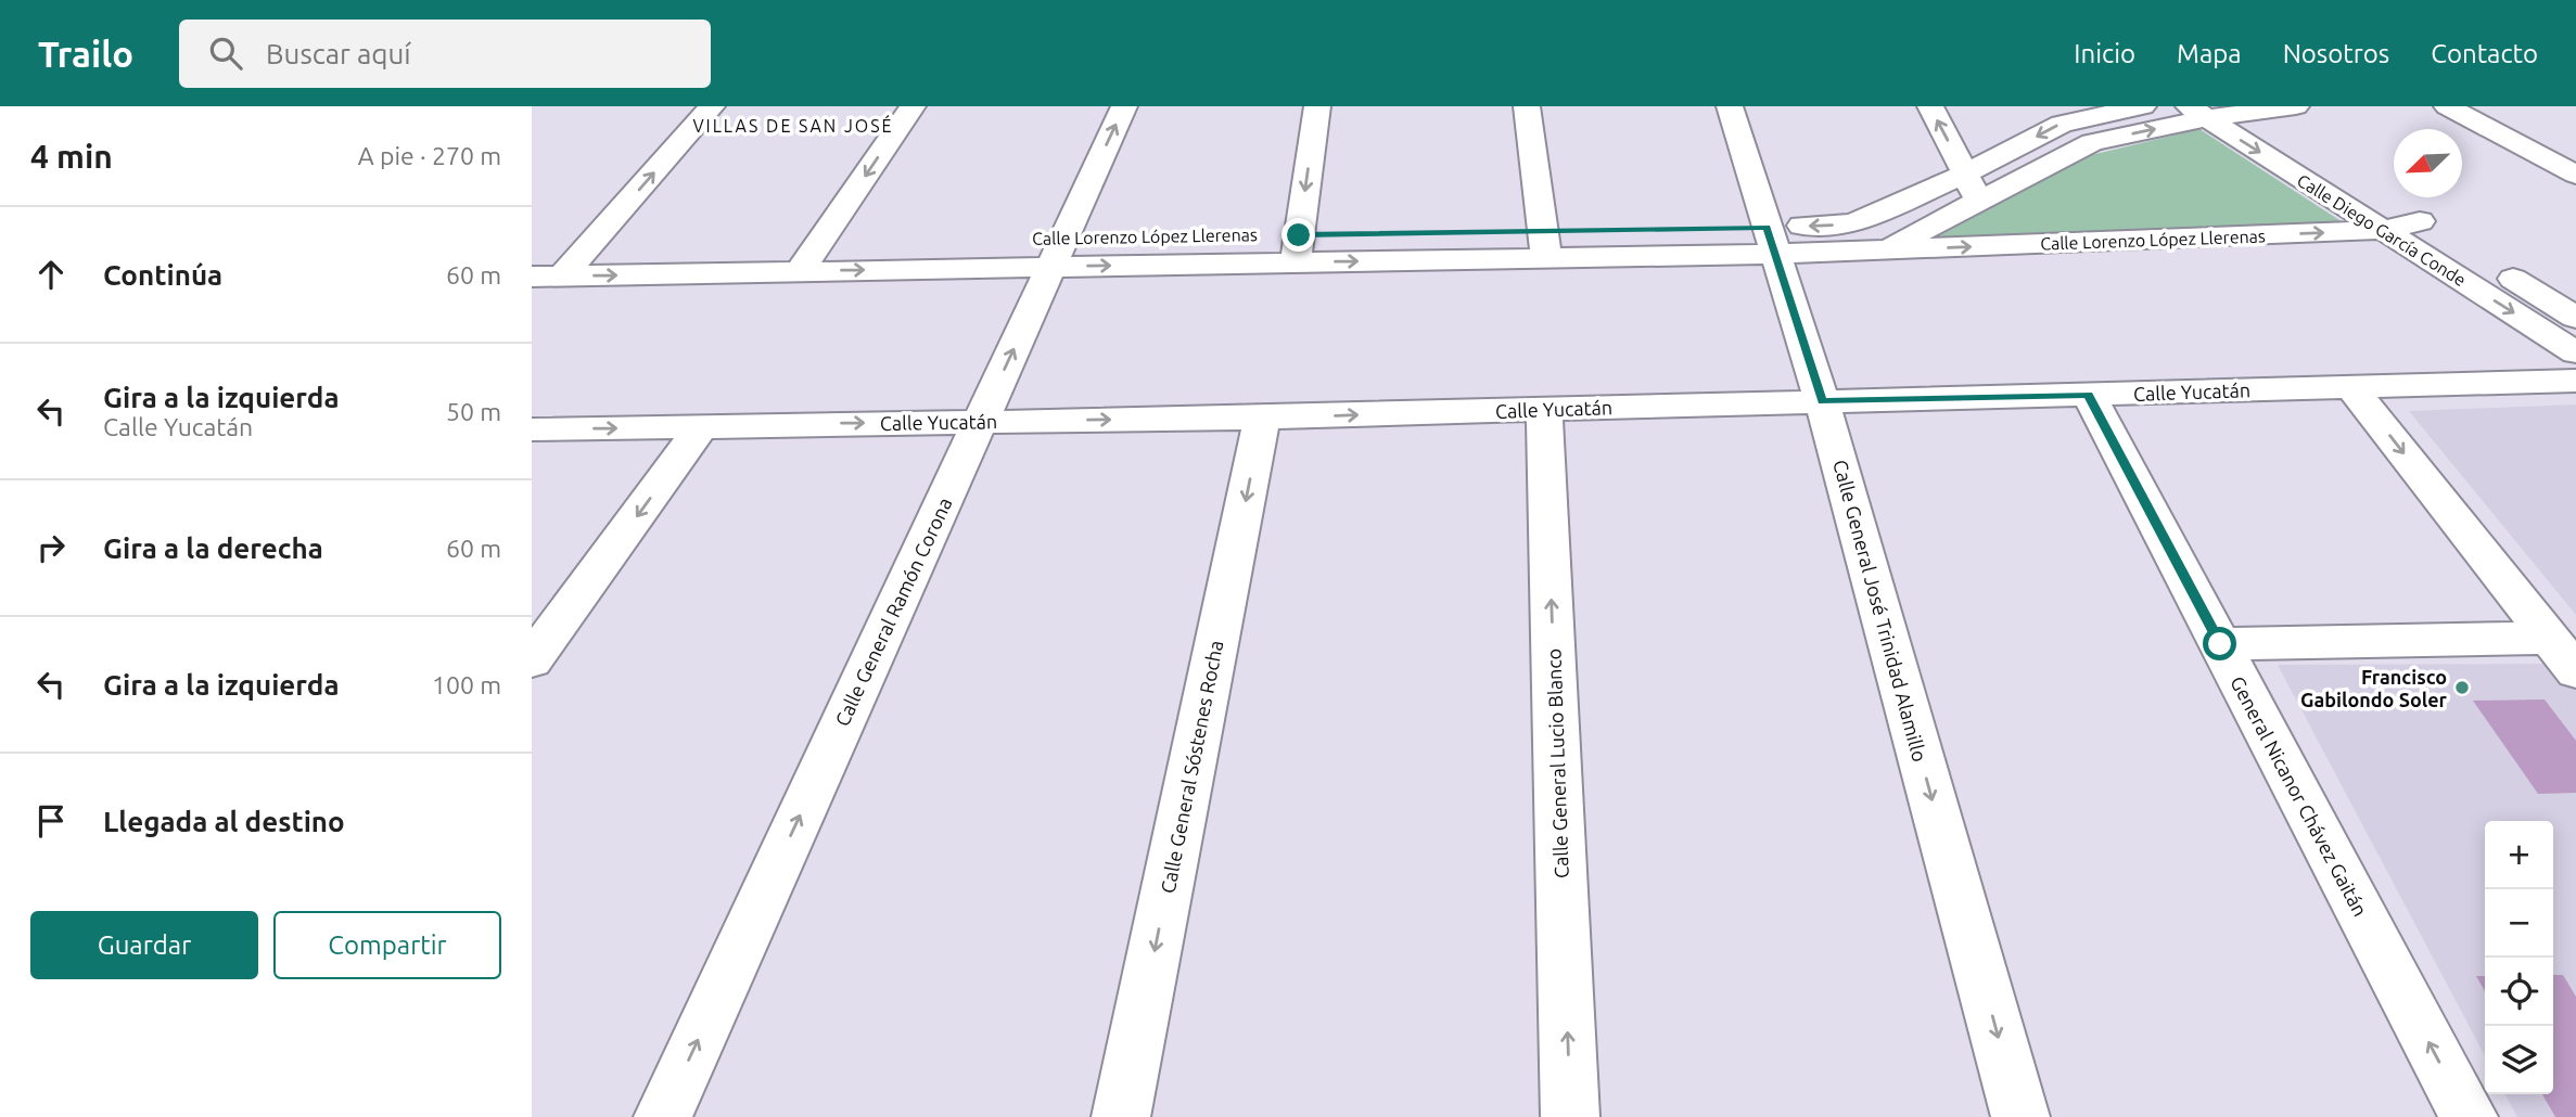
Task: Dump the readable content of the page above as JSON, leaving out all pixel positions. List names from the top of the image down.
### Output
{
  "streets": {
    "street": [
      "Calle Diego García Conde",
      "Calle Lorenzo López Llerenas",
      "Calle Yucatán",
      "Calle General José Trinidad Alamillo",
      "Calle General Ramón Corona",
      "Calle General Lucio Blanco",
      "Calle General Sóstenes Rocha",
      "General Nicanor Chávez Gaitán"
    ]
  },
  "crossings": [
    ["Calle Diego García Conde", "Calle Lorenzo López Llerenas"],
    ["Calle Lorenzo López Llerenas", "Calle General José Trinidad Alamillo"],
    ["Calle Lorenzo López Llerenas", "Calle General Ramón Corona"],
    ["Calle Yucatán", "Calle General José Trinidad Alamillo"],
    ["Calle Yucatán", "Calle General Ramón Corona"],
    ["Calle Yucatán", "Calle General Lucio Blanco"],
    ["Calle Yucatán", "Calle General Sóstenes Rocha"],
    ["Calle Yucatán", "General Nicanor Chávez Gaitán"]
  ],
  "one_way": [
    "Calle Yucatán",
    "Calle General José Trinidad Alamillo",
    "Calle General Lucio Blanco",
    "Calle General Sóstenes Rocha"
  ],
  "districts": ["VILLAS DE SAN JOSÉ"],
  "places": ["Francisco Gabilondo Soler"],
  "north": "bottom left",
  "page": {
    "header": "Trailo",
    "search": "Buscar aquí",
    "nav": [
      "Inicio",
      "Mapa",
      "Nosotros",
      "Contacto"
    ],
    "heading": ["4 min", "A pie · 270 m"],
    "list": [
      ["Continúa", "60 m"],
      ["Gira a la izquierda", "Calle Yucatán", "50 m"],
      ["Gira a la derecha", "60 m"],
      ["Gira a la izquierda", "100 m"],
      "Llegada al destino"
    ],
    "map_buttons": ["+", "−"],
    "buttons": ["Guardar", "Compartir"]
  }
}
